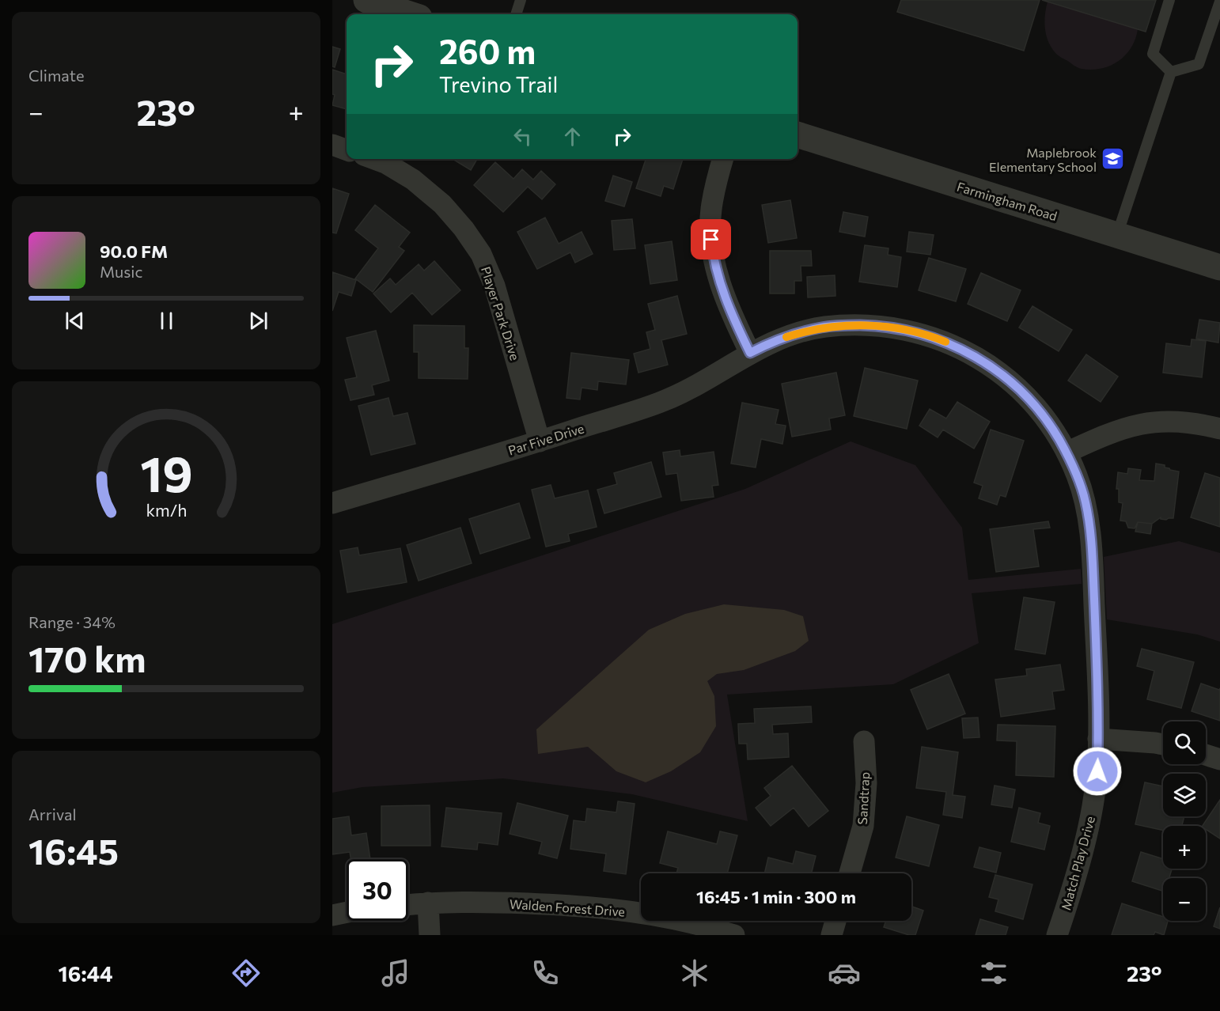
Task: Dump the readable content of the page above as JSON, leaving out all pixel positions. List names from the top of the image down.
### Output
{
  "streets": {
    "street": [
      "Farmingham Road",
      "Player Park Drive",
      "Par Five Drive",
      "Sandtrap",
      "Match Play Drive",
      "Walden Forest Drive"
    ]
  },
  "crossings": [
    ["Player Park Drive", "Par Five Drive"],
    ["Par Five Drive", "Match Play Drive"]
  ],
  "places": {
    "school or university": ["Maplebrook Elementary School"]
  },
  "page": {
    "tile": [
      "Climate",
      ["Range · 34%", "170 km"],
      ["Arrival", "16:45"]
    ],
    "turn": ["260 m", "Trevino Trail"],
    "heat": ["−", "23°", "+"],
    "song": ["90.0 FM", "Music"],
    "map_buttons": ["+", "−"],
    "limit": "30",
    "trip": "16:45 · 1 min · 300 m",
    "tabs": ["16:44", "23°"],
    "gauge": ["19", "km/h"]
  }
}
